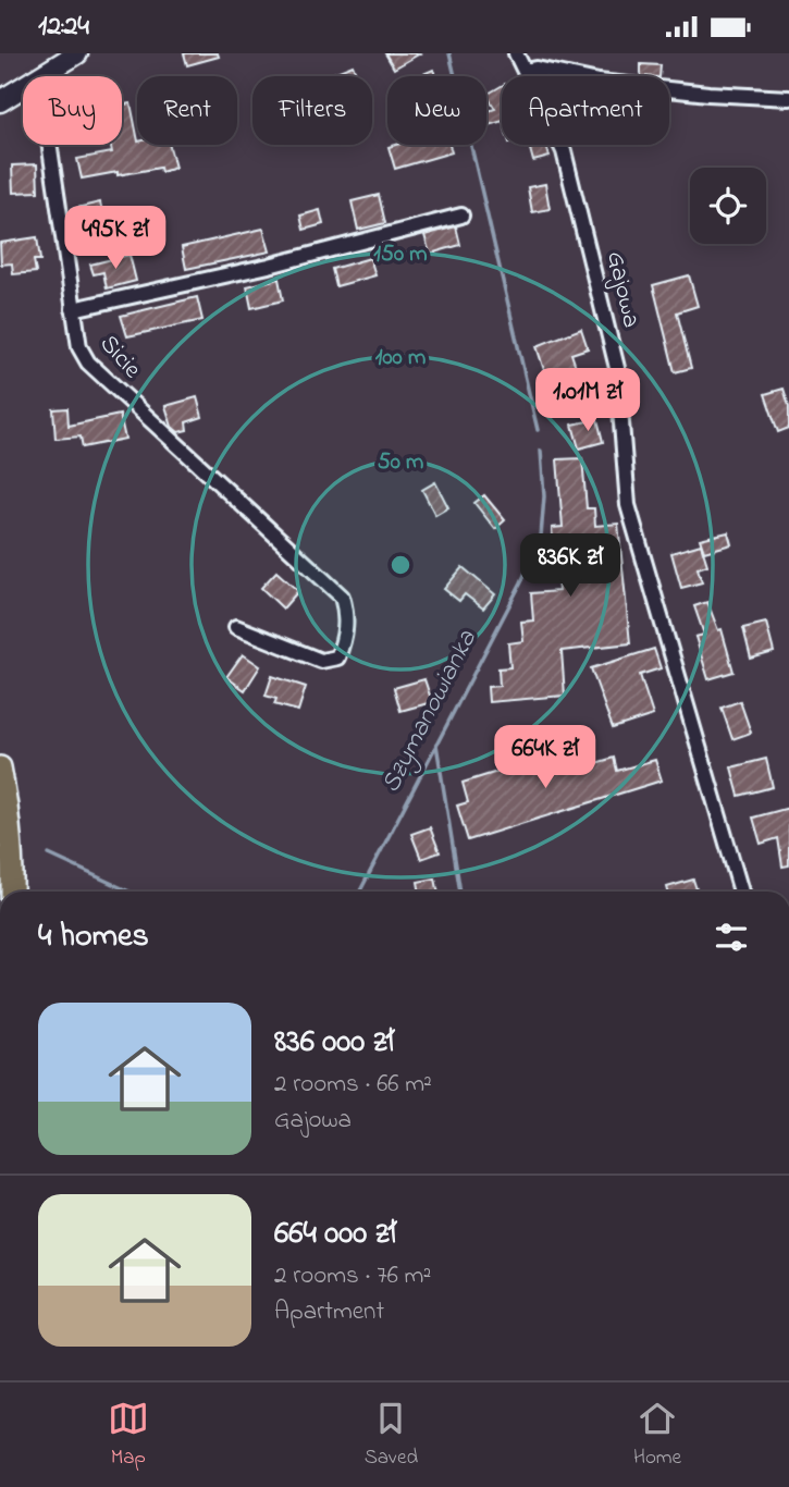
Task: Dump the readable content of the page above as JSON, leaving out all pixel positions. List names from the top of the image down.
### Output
{
  "streets": {
    "street": ["Gajowa", "Sicie"]
  },
  "water": ["Szymanowianka"],
  "page": {
    "status": "12:24",
    "chip": [
      "Buy",
      "Rent",
      "Filters",
      "New",
      "Apartment"
    ],
    "price": [
      "495K zł",
      "1.01M zł",
      "836K zł",
      "664K zł"
    ],
    "heading": "4 homes",
    "list": [
      {
        "name": "836 000 zł",
        "note": "2 rooms · 66 m² · Gajowa"
      },
      {
        "name": "664 000 zł",
        "note": "2 rooms · 76 m² · Apartment"
      }
    ],
    "tabs": ["Map", "Saved", "Home"]
  },
  "rings": ["150 m", "100 m", "50 m"]
}
